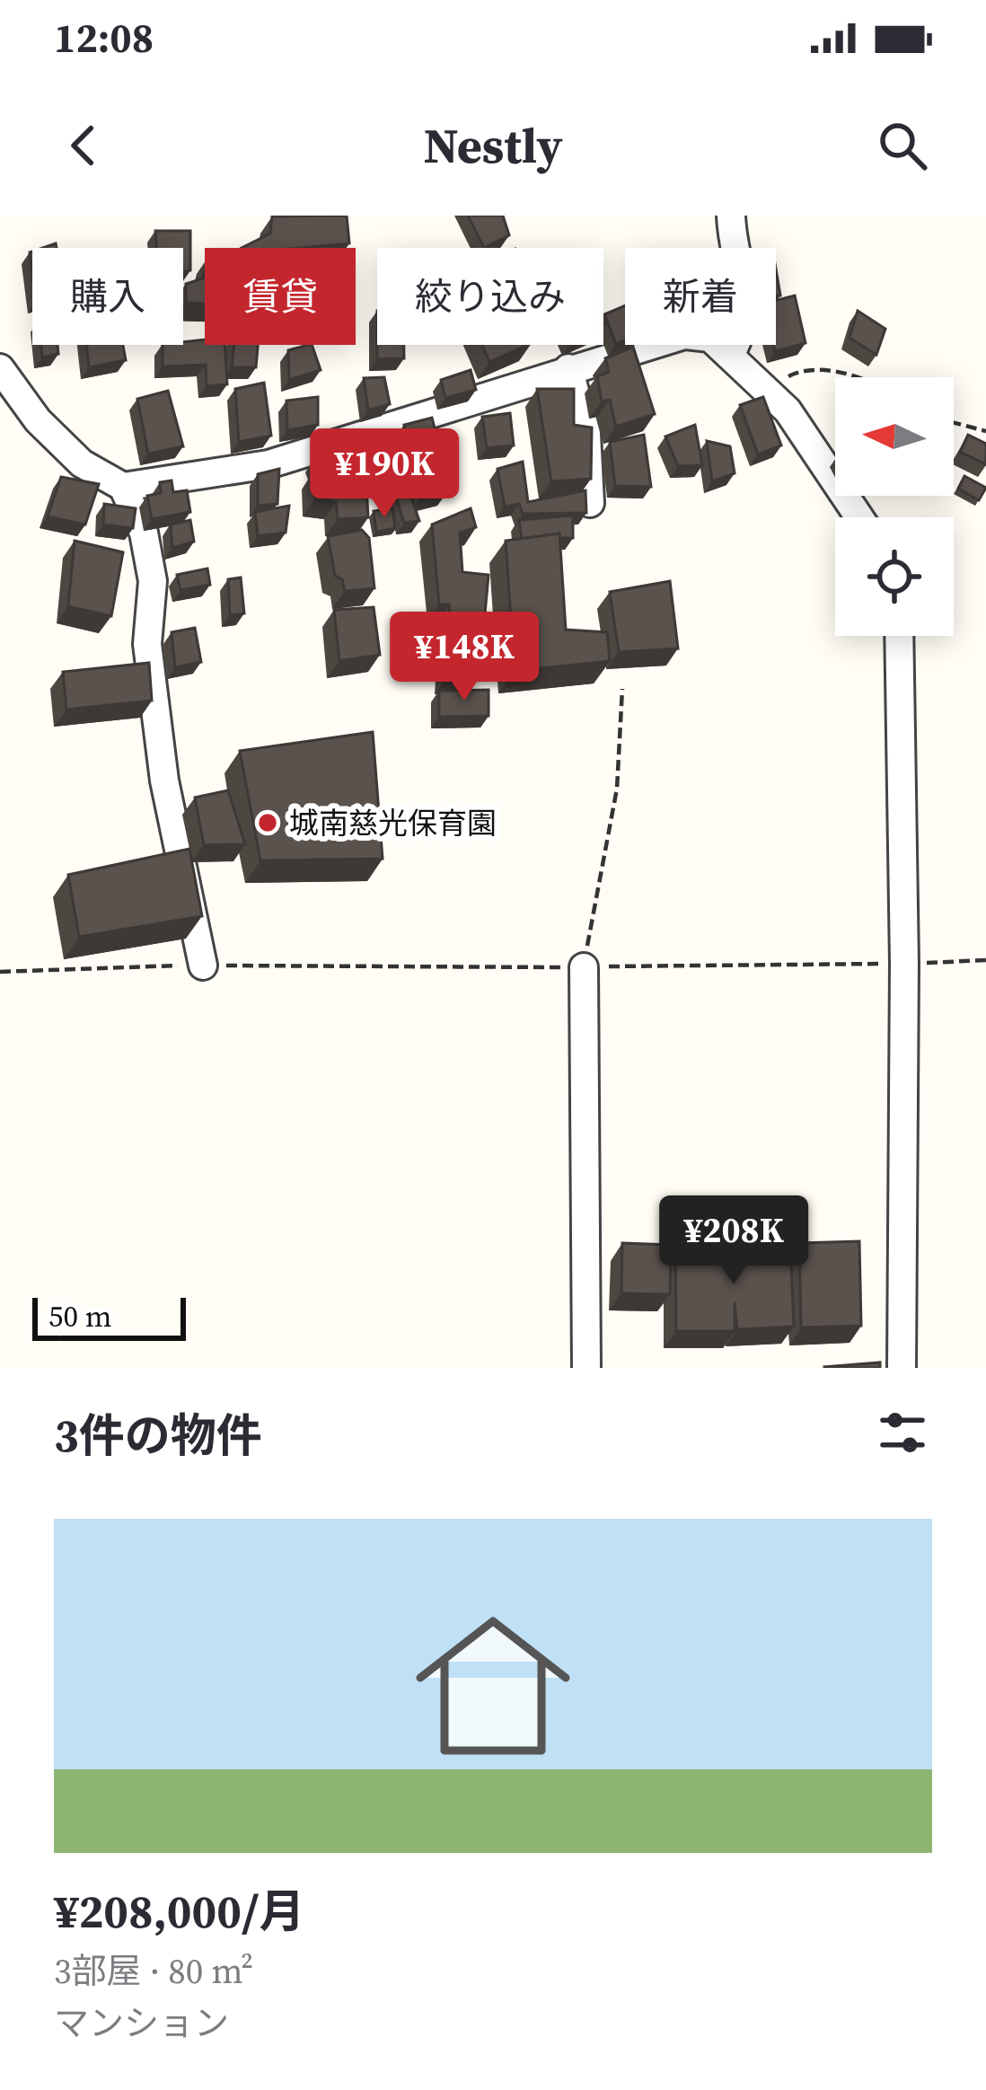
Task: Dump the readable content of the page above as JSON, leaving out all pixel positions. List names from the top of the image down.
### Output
{
  "places": ["城南慈光保育園"],
  "scale_bar": "50 m",
  "north": "left",
  "page": {
    "status": "12:08",
    "header": "Nestly",
    "chip": [
      "購入",
      "賃貸",
      "絞り込み",
      "新着"
    ],
    "price": ["¥190K", "¥148K", "¥208K"],
    "scale": "50 m",
    "heading": "3件の物件",
    "list": [
      {
        "name": "¥208,000/月",
        "note": "3部屋 · 80 m² · マンション"
      }
    ]
  }
}
